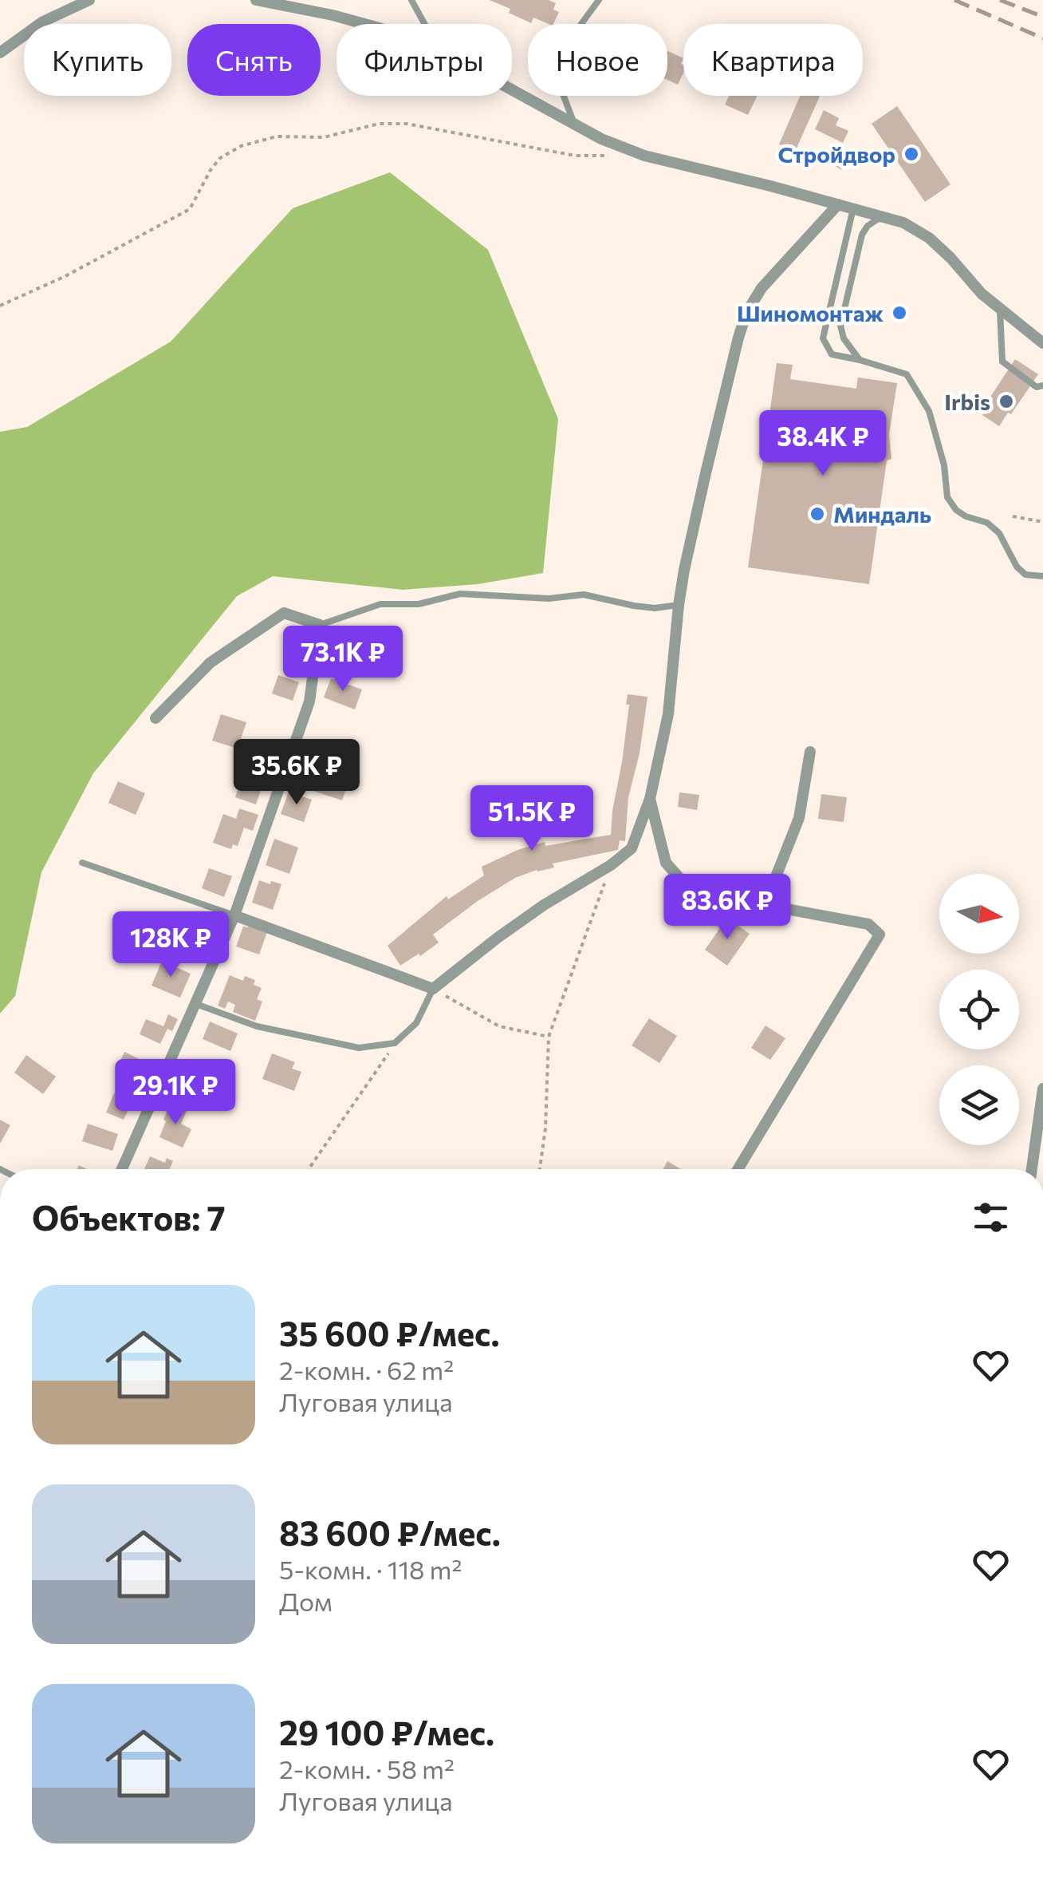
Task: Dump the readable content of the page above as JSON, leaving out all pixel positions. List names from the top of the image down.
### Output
{
  "places": [
    "Стройдвор",
    "Шиномонтаж",
    "Irbis",
    "Миндаль"
  ],
  "north": "right",
  "page": {
    "chip": [
      "Купить",
      "Снять",
      "Фильтры",
      "Новое",
      "Квартира"
    ],
    "price": [
      "38.4K ₽",
      "73.1K ₽",
      "35.6K ₽",
      "51.5K ₽",
      "83.6K ₽",
      "128K ₽",
      "29.1K ₽"
    ],
    "heading": "Объектов: 7",
    "list": [
      {
        "name": "35 600 ₽/мес.",
        "note": "2-комн. · 62 m² · Луговая улица"
      },
      {
        "name": "83 600 ₽/мес.",
        "note": "5-комн. · 118 m² · Дом"
      },
      {
        "name": "29 100 ₽/мес.",
        "note": "2-комн. · 58 m² · Луговая улица"
      }
    ]
  }
}
